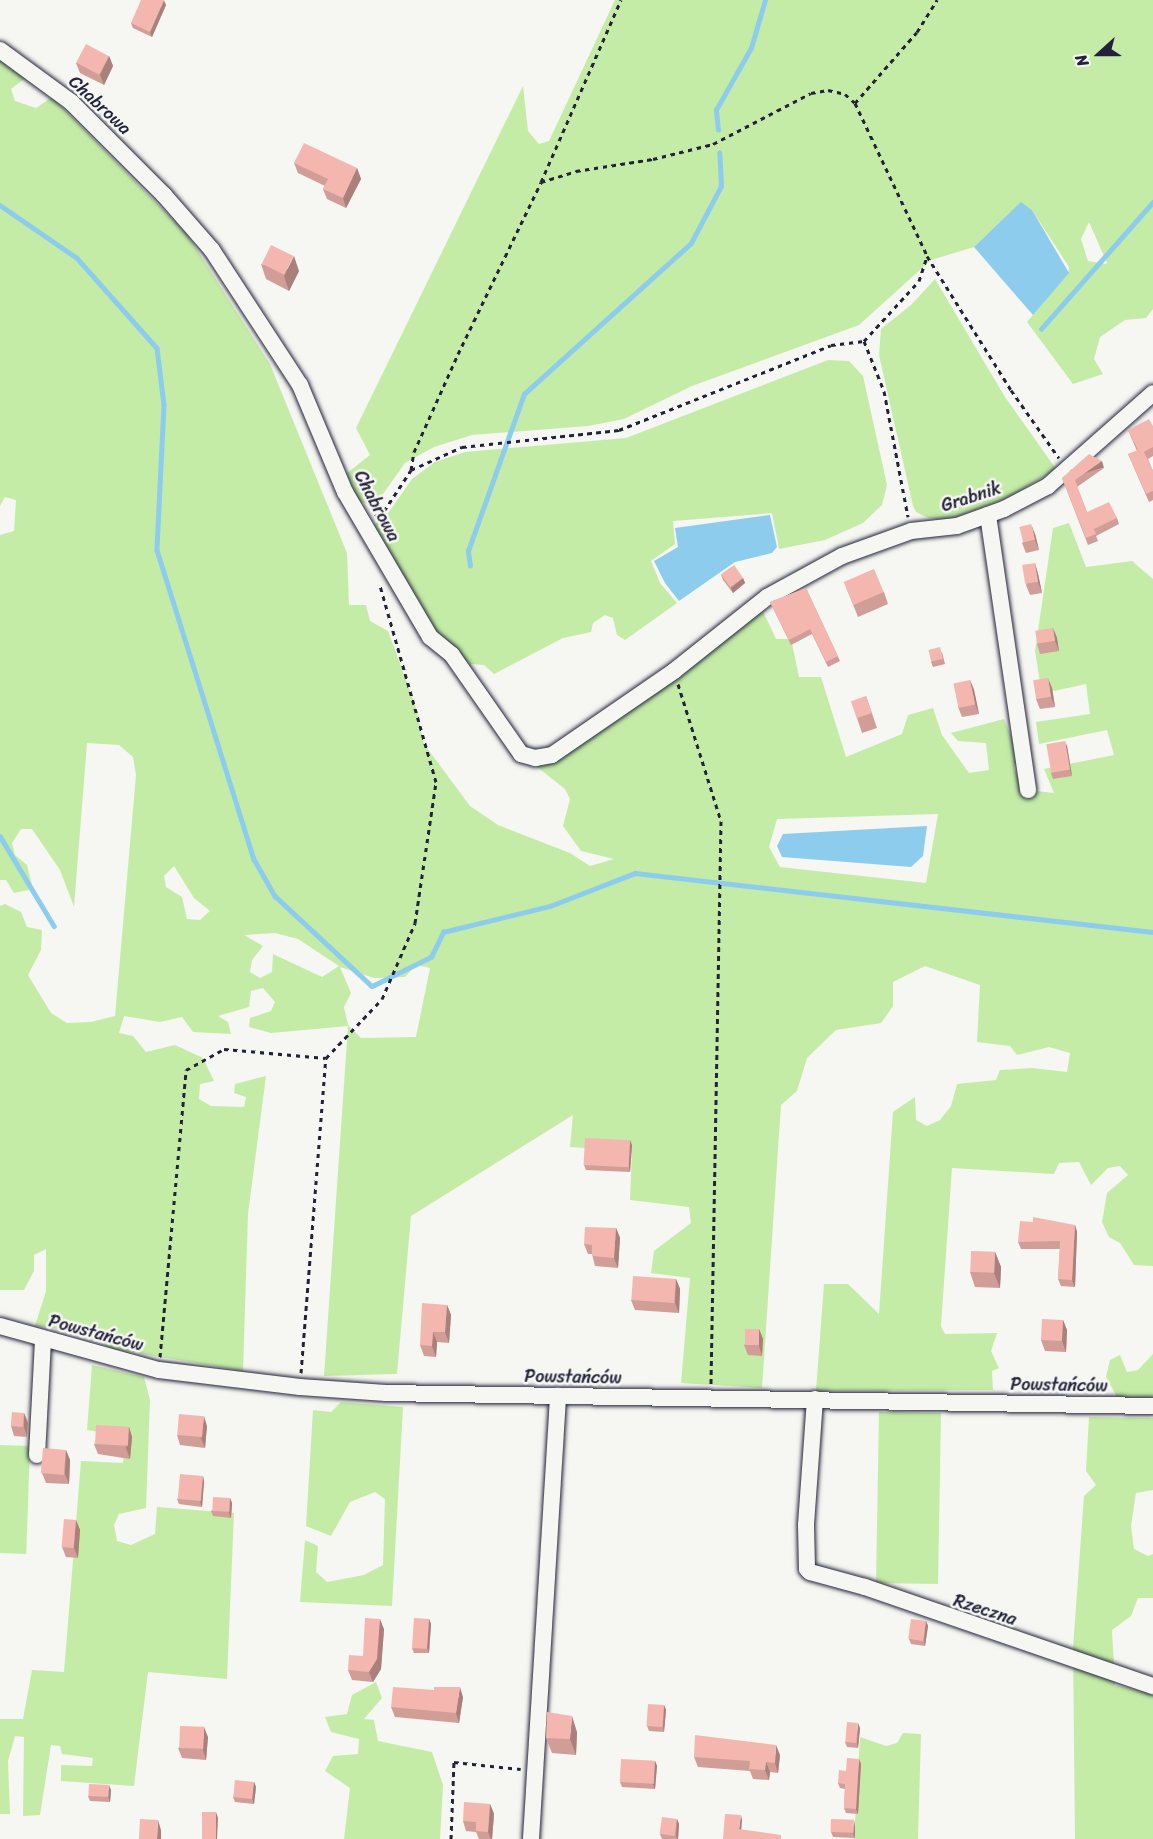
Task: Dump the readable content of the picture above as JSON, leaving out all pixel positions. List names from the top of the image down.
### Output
{
  "streets": {
    "street": [
      "Chabrowa",
      "Grabnik",
      "Powstańców",
      "Rzeczna"
    ]
  },
  "crossings": [
    ["Chabrowa", "Grabnik"],
    ["Powstańców", "Rzeczna"]
  ],
  "north": "left"
}
